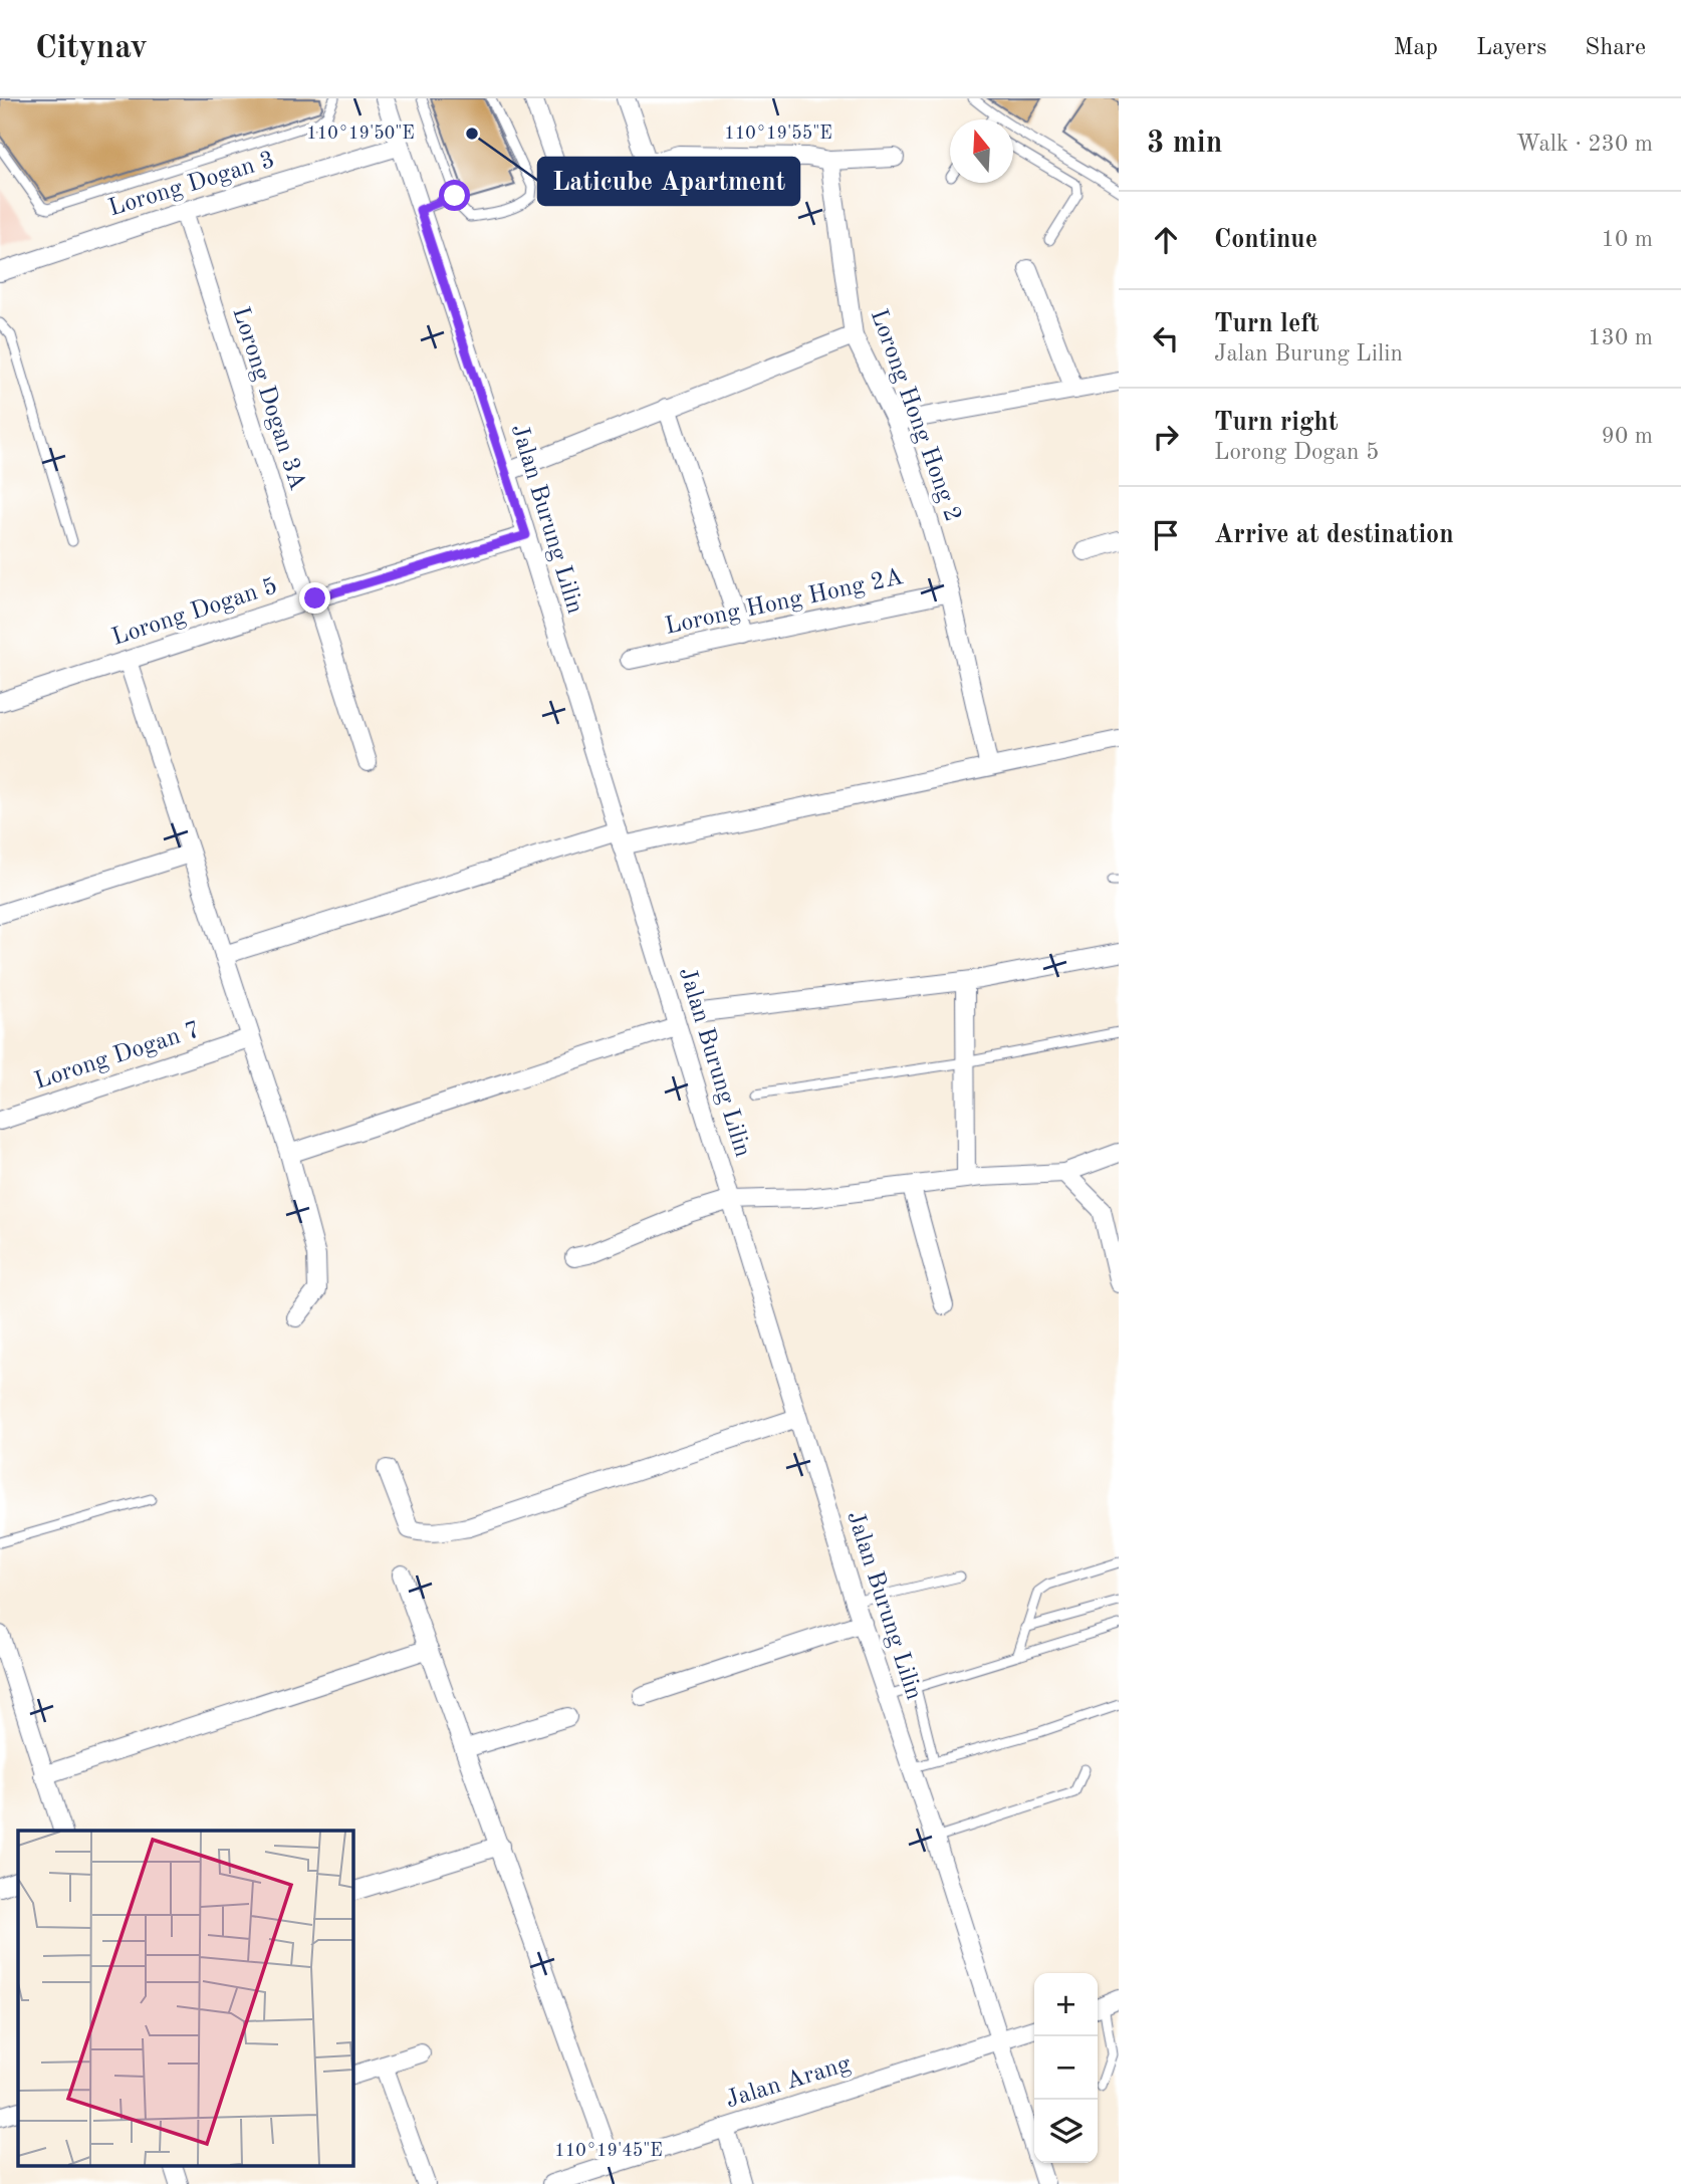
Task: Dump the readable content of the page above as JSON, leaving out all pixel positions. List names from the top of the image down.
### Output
{
  "streets": {
    "street": [
      "Lorong Dogan 3",
      "Lorong Dogan 3A",
      "Lorong Hong Hong 2",
      "Jalan Burung Lilin",
      "Lorong Hong Hong 2A",
      "Lorong Dogan 5",
      "Lorong Dogan 7",
      "Jalan Arang"
    ]
  },
  "crossings": [
    ["Lorong Dogan 3", "Lorong Dogan 3A"],
    ["Lorong Dogan 3", "Jalan Burung Lilin"],
    ["Lorong Dogan 3A", "Lorong Dogan 5"],
    ["Lorong Hong Hong 2", "Lorong Hong Hong 2A"],
    ["Jalan Burung Lilin", "Lorong Dogan 5"],
    ["Jalan Burung Lilin", "Jalan Arang"]
  ],
  "places": ["Laticube Apartment"],
  "north": "top",
  "page": {
    "header": "Citynav",
    "nav": ["Map", "Layers", "Share"],
    "heading": ["3 min", "Walk · 230 m"],
    "list": [
      ["Continue", "10 m"],
      ["Turn left", "Jalan Burung Lilin", "130 m"],
      ["Turn right", "Lorong Dogan 5", "90 m"],
      "Arrive at destination"
    ],
    "map_buttons": ["+", "−"]
  },
  "coordinates": ["110°19'50\"E", "110°19'55\"E", "110°19'45\"E"]
}
